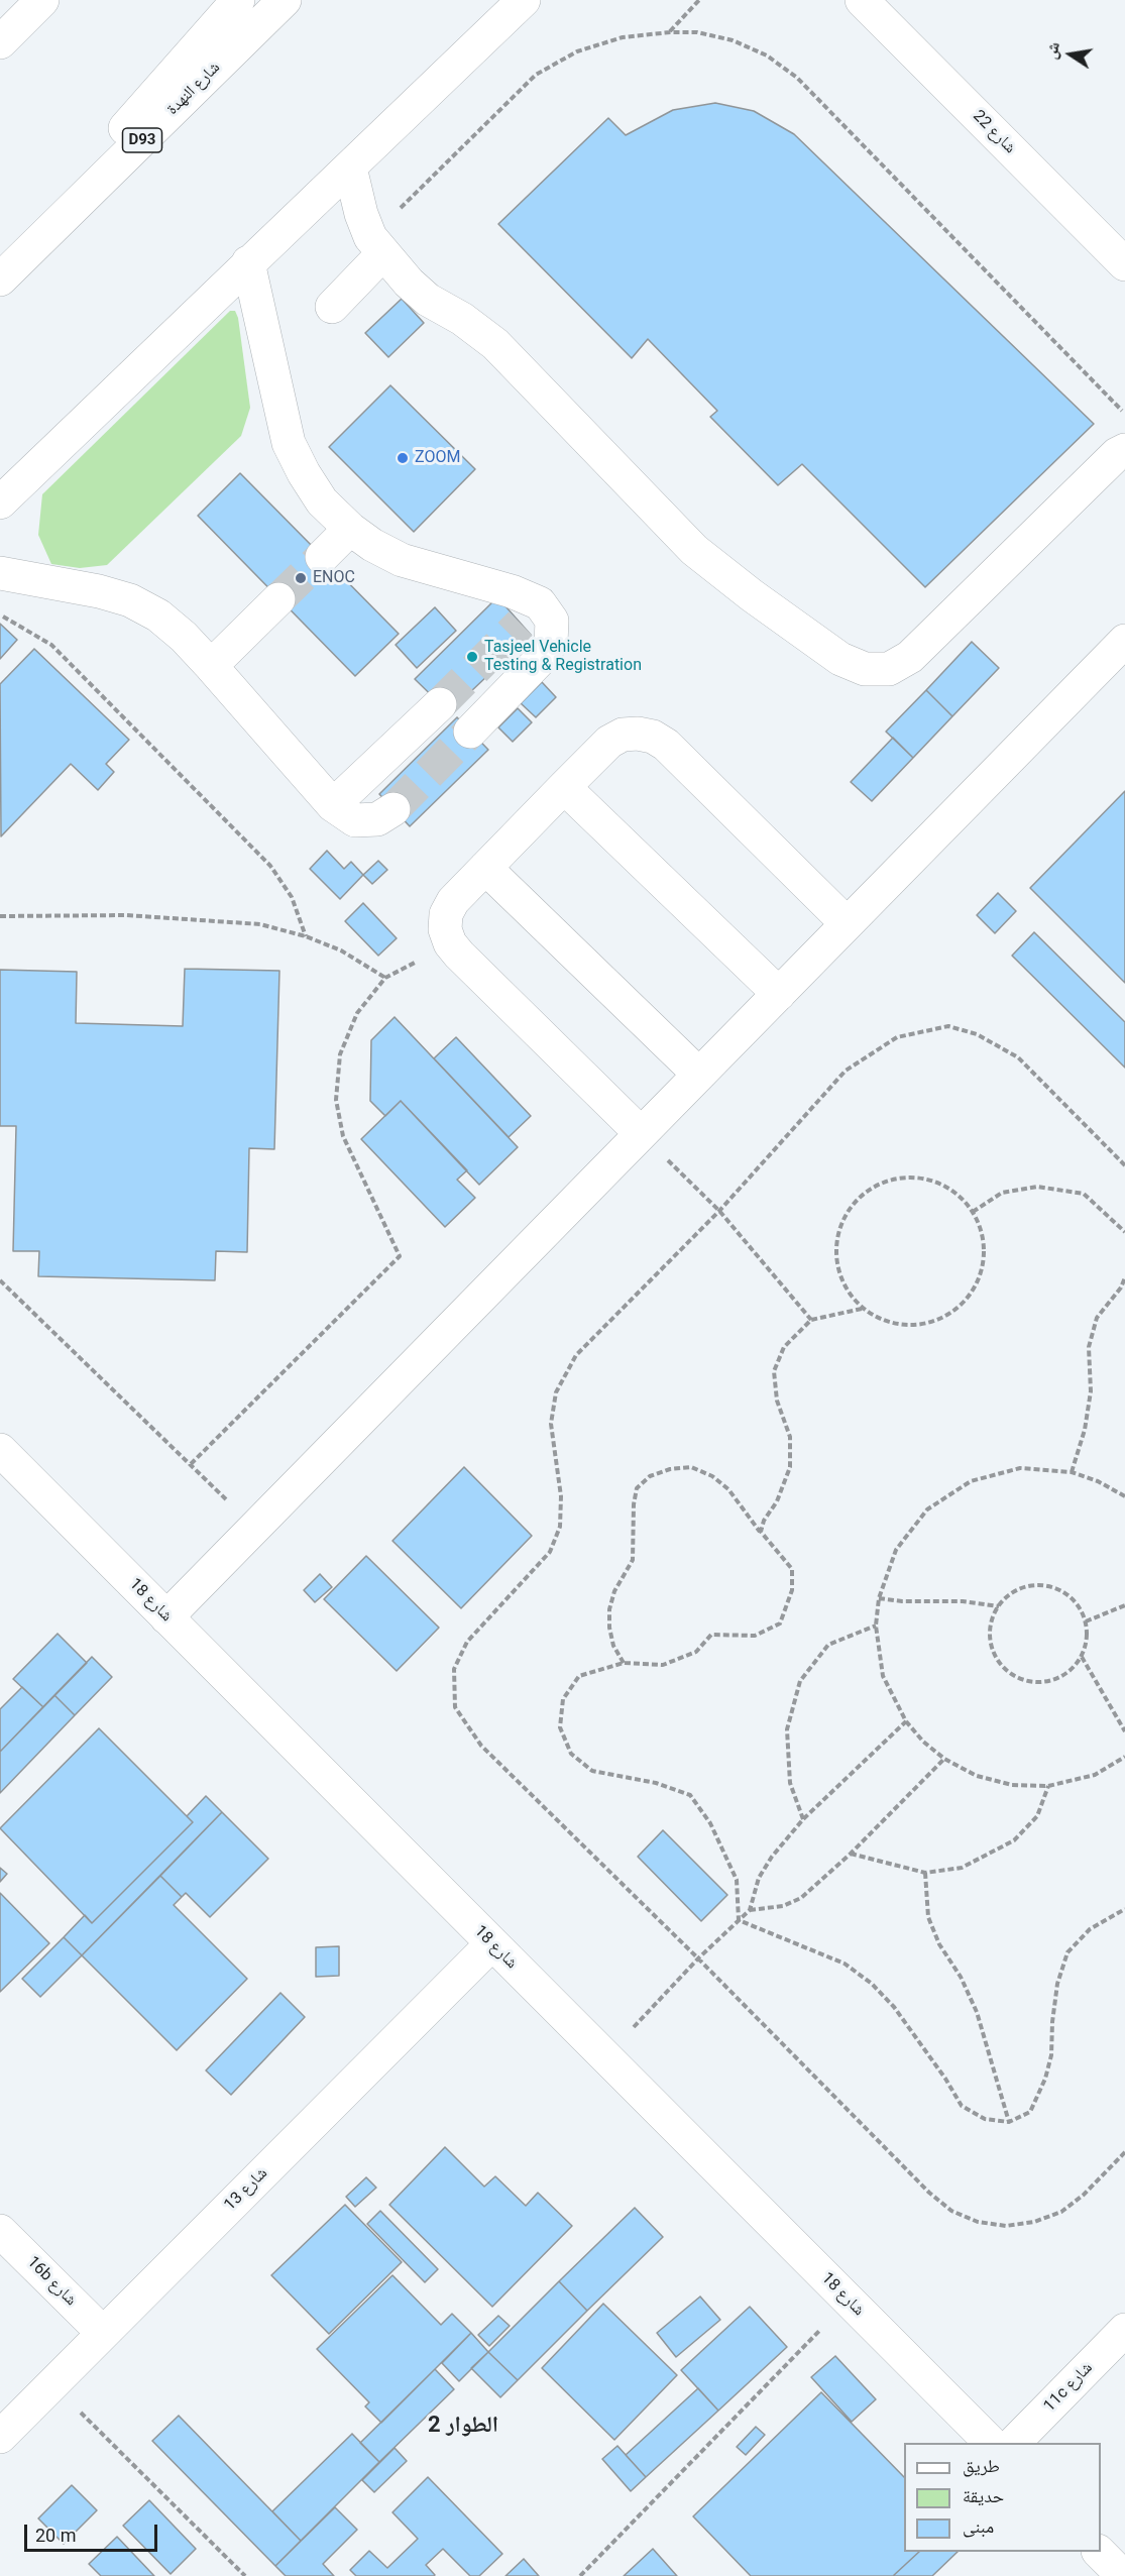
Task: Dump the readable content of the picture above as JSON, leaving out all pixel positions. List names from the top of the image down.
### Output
{
  "streets": {
    "street": [
      "شارع النهدة",
      "شارع 22",
      "D93",
      "شارع 18",
      "شارع 13",
      "16b شارع",
      "11c شارع"
    ]
  },
  "crossings": [
    ["شارع 18", "شارع 13"],
    ["شارع 13", "16b شارع"]
  ],
  "districts": ["الطوار 2"],
  "places": ["ZOOM", "ENOC", "Tasjeel Vehicle Testing & Registration"],
  "legend": ["طريق", "حديقة", "مبنى"],
  "scale_bar": "20 m",
  "north": "left"
}
